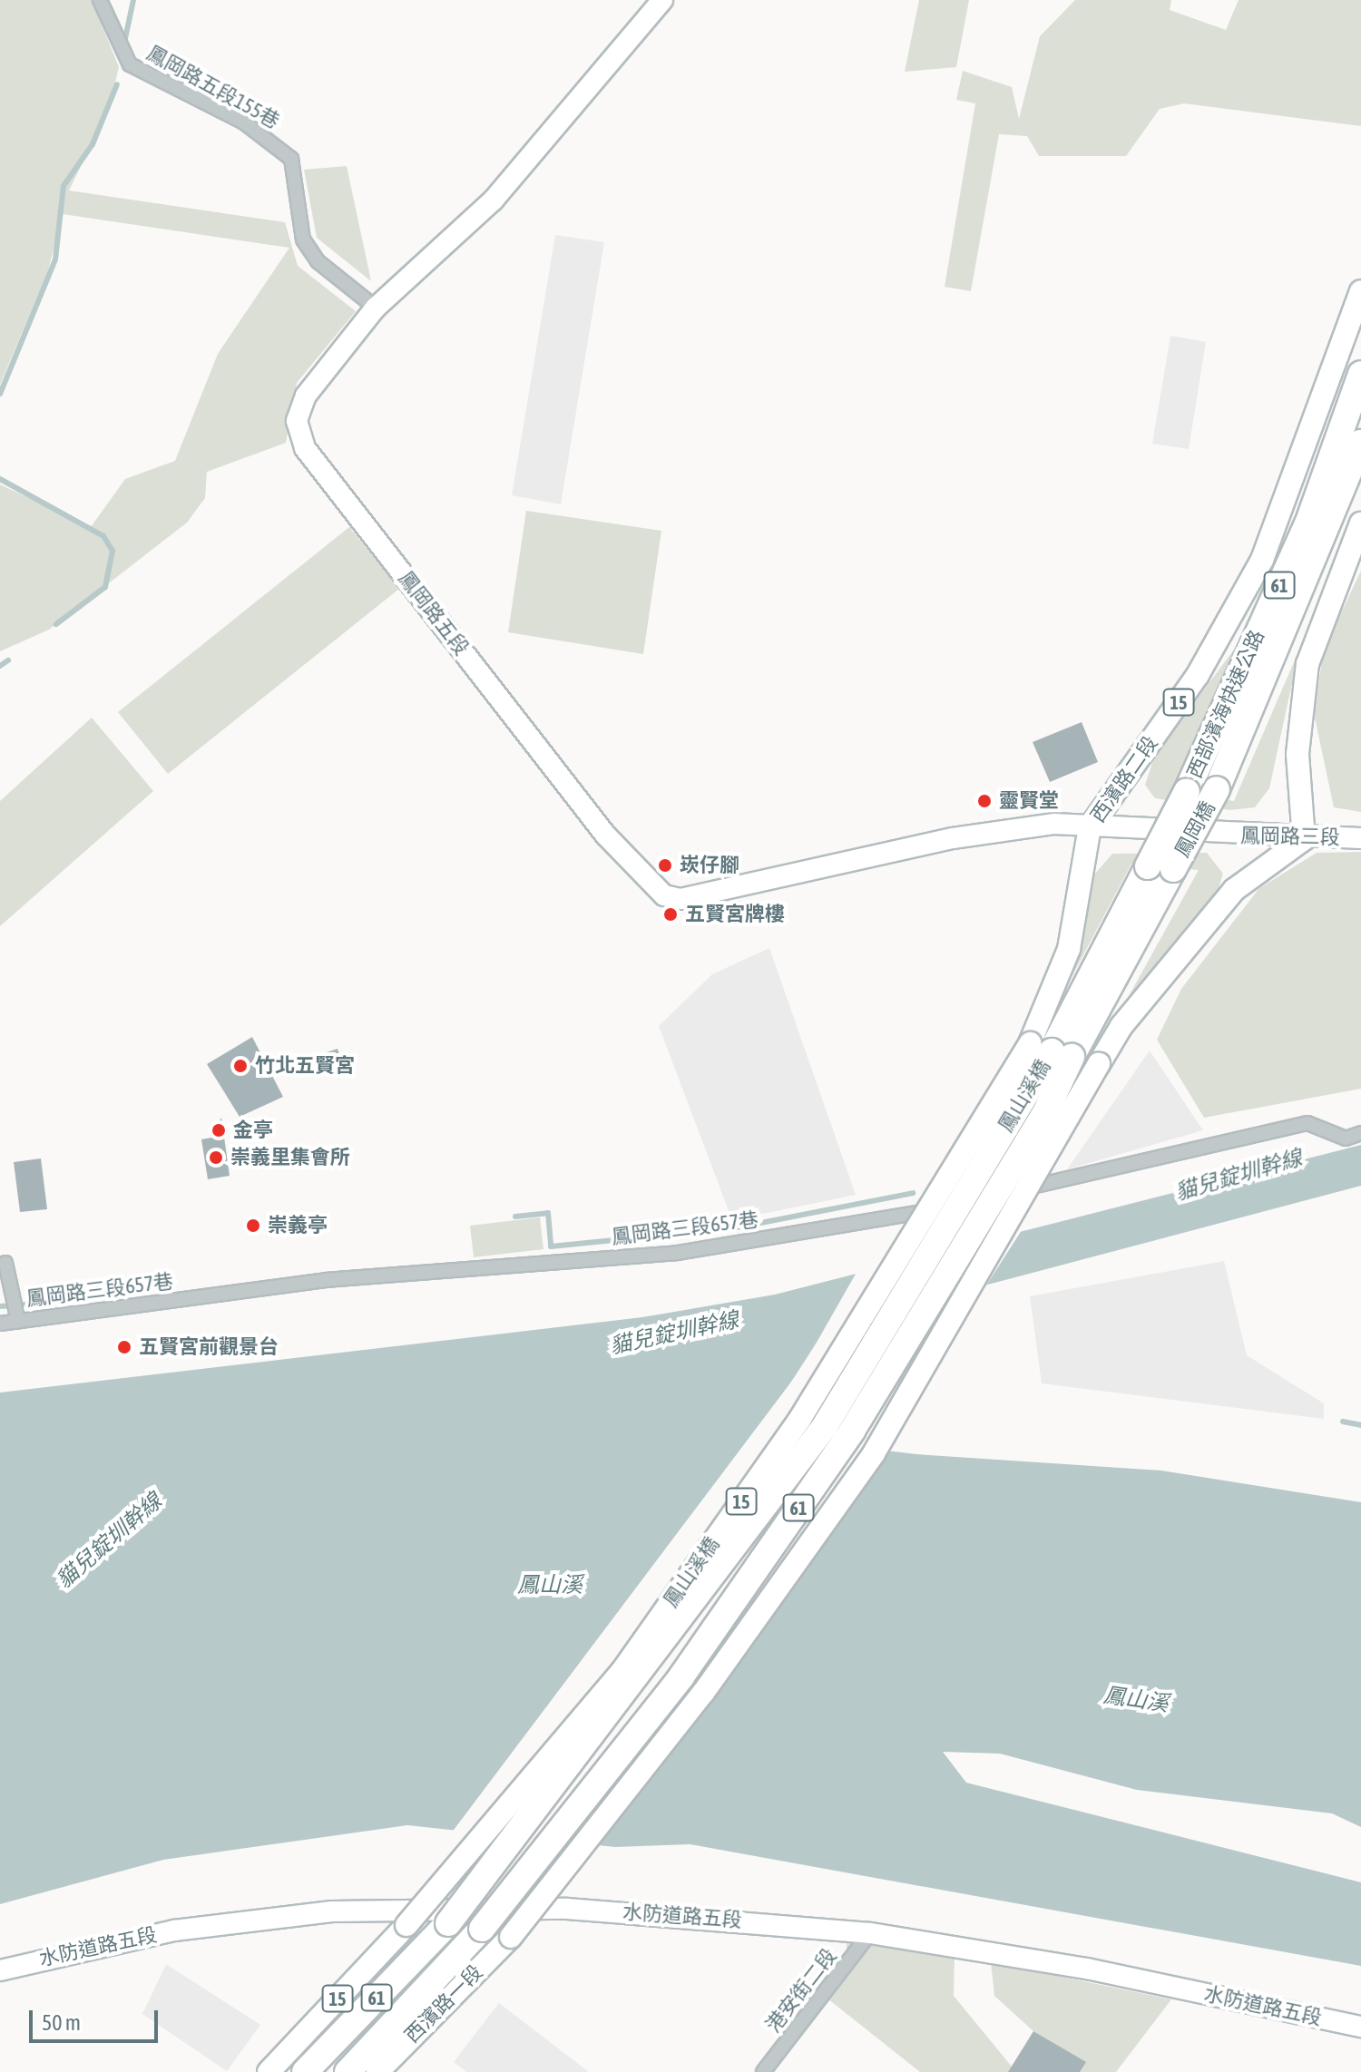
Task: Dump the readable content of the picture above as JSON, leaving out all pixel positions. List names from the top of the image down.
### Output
{
  "streets": {
    "highway": [
      "61",
      "西部濱海快速公路",
      "鳳岡橋",
      "鳳山溪橋"
    ],
    "main road": ["15", "西濱路二段", "西濱路一段"],
    "street": [
      "鳳岡路五段155巷",
      "鳳岡路五段",
      "鳳岡路三段",
      "鳳岡路三段657巷",
      "水防道路五段",
      "港安街二段"
    ]
  },
  "crossings": [
    ["鳳岡路五段155巷", "鳳岡路五段"],
    ["61", "西濱路二段"],
    ["61", "鳳岡橋"],
    ["61", "鳳山溪橋"],
    ["鳳岡路五段", "西濱路二段"],
    ["鳳岡路五段", "鳳岡路三段"],
    ["西部濱海快速公路", "鳳岡橋"],
    ["西濱路二段", "鳳岡路三段"],
    ["西濱路二段", "鳳山溪橋"],
    ["鳳岡路三段", "西濱路一段"],
    ["水防道路五段", "港安街二段"]
  ],
  "water": ["貓兒錠圳幹線", "鳳山溪"],
  "places": [
    "靈賢堂",
    "崁仔腳",
    "五賢宮牌樓",
    "竹北五賢宮",
    "金亭",
    "崇義里集會所",
    "崇義亭",
    "五賢宮前觀景台"
  ],
  "scale_bar": "50 m"
}
